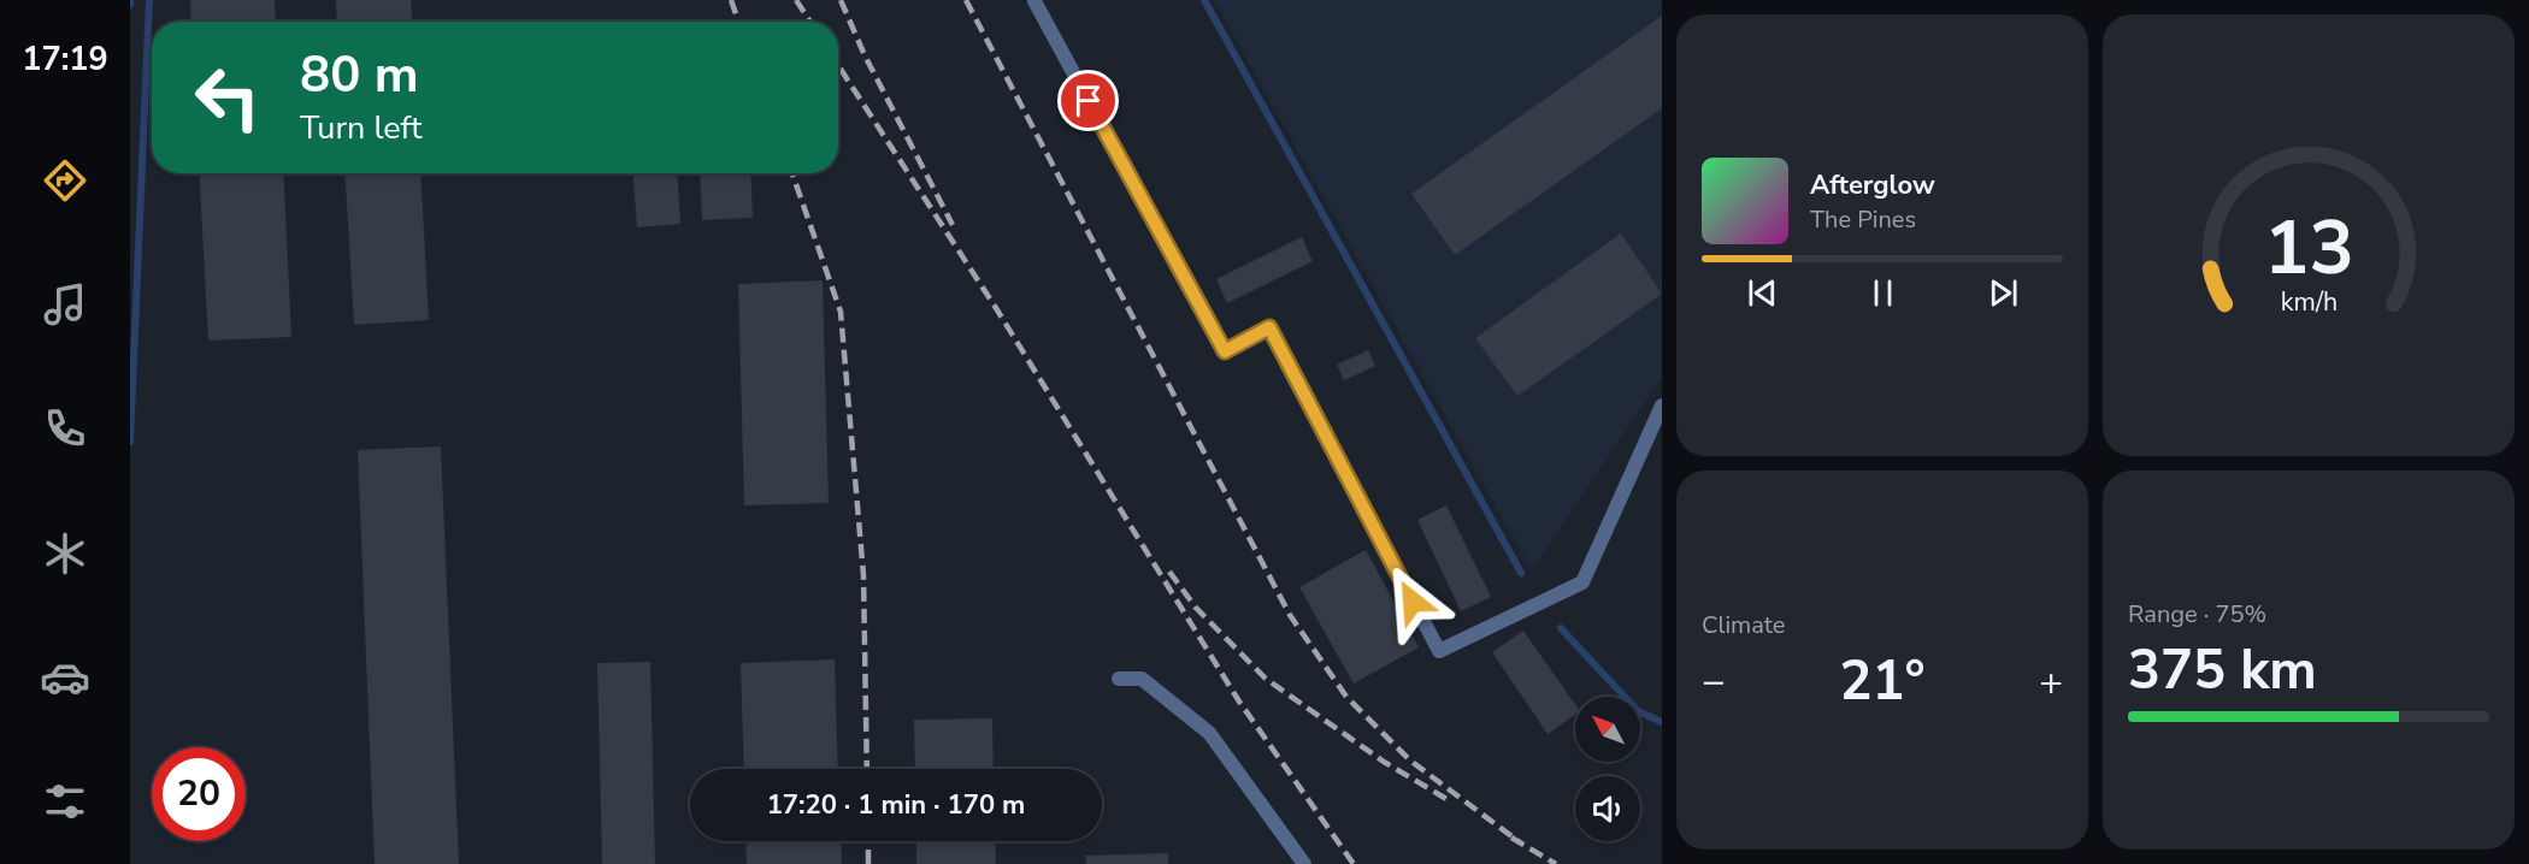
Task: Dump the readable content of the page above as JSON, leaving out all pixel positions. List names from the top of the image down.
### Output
{
  "north": "top left",
  "page": {
    "tabs": "17:19",
    "turn": ["80 m", "Turn left"],
    "song": ["Afterglow", "The Pines"],
    "tile": [
      "Climate",
      ["Range · 75%", "375 km"]
    ],
    "heat": ["−", "21°", "+"],
    "limit": "20",
    "trip": "17:20 · 1 min · 170 m",
    "gauge": ["13", "km/h"]
  }
}
